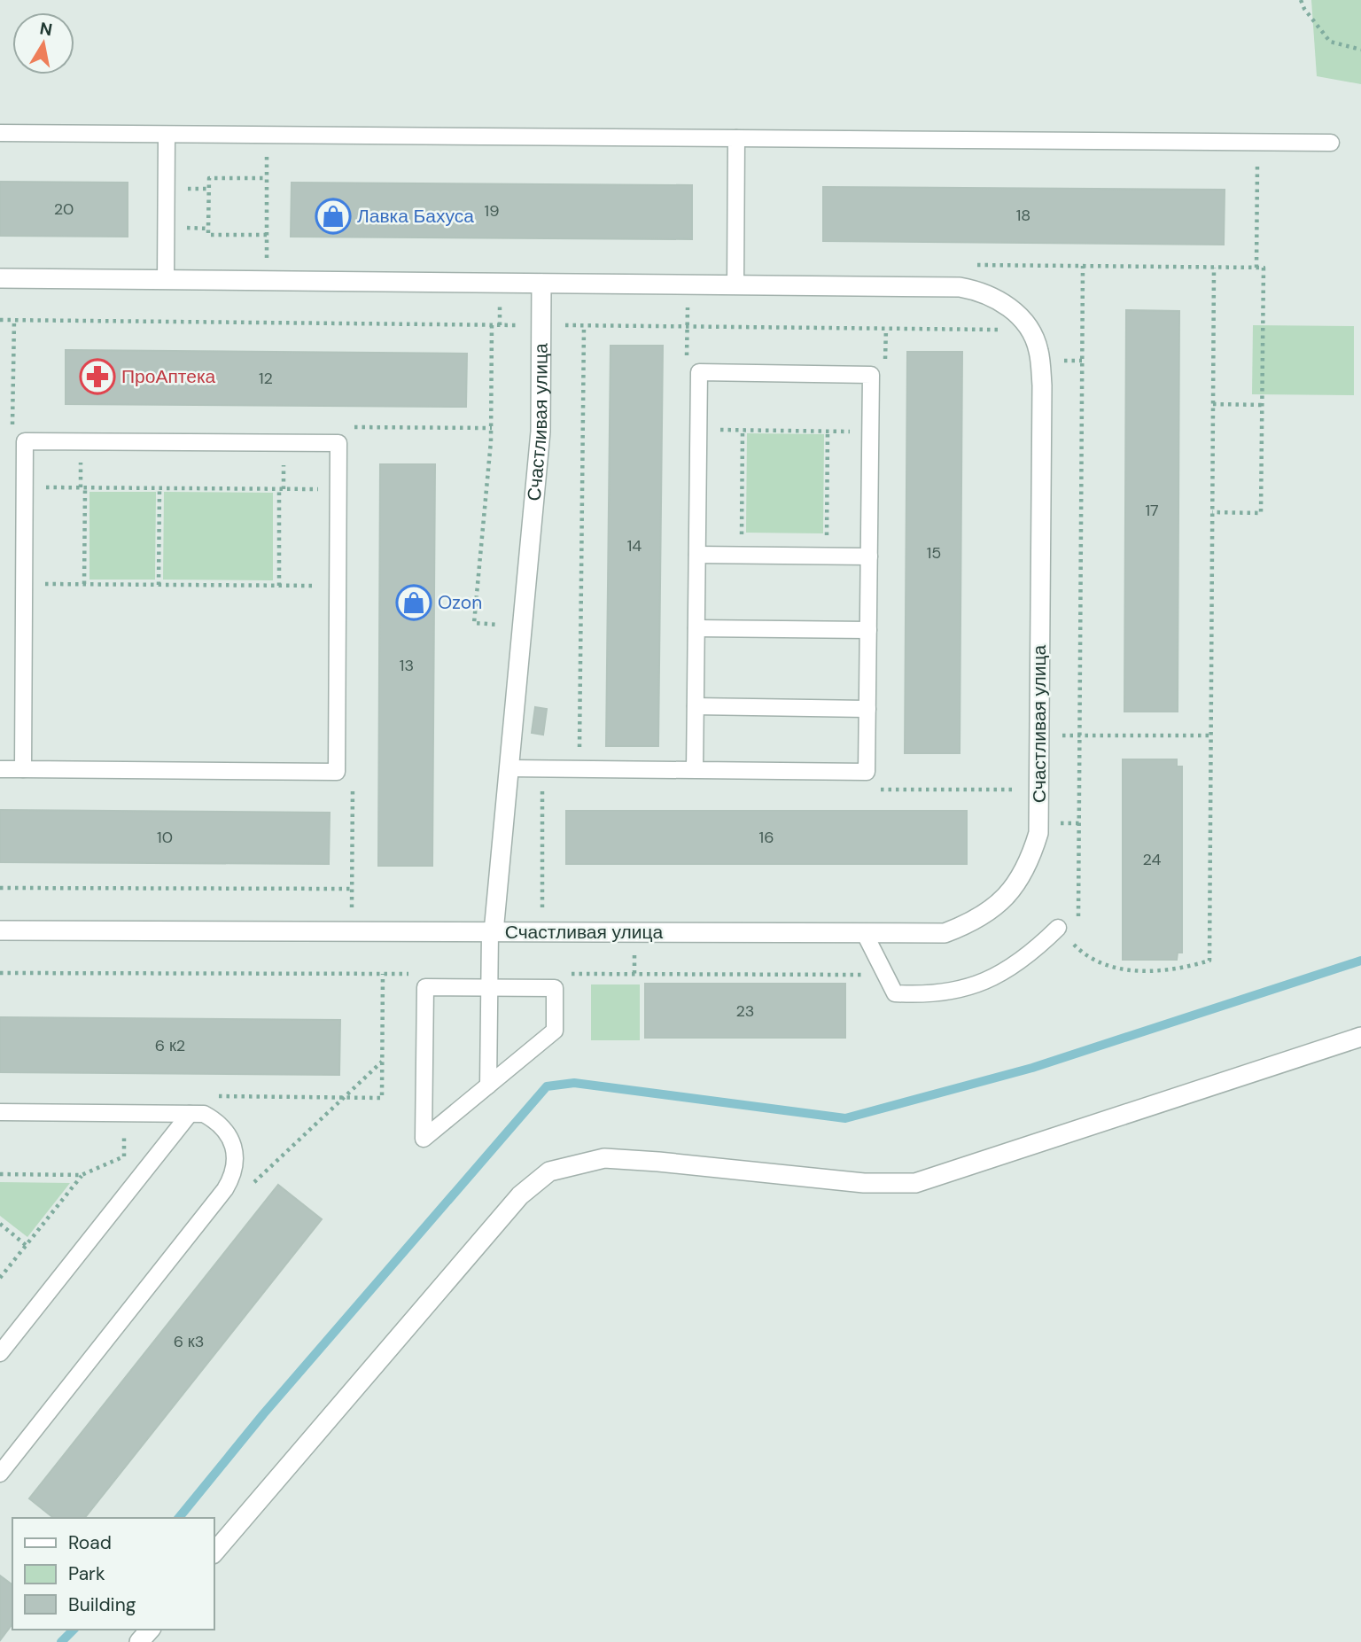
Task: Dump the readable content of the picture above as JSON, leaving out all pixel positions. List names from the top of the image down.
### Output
{
  "streets": {
    "street": ["Счастливая улица"]
  },
  "places": {
    "shop": ["Лавка Бахуса", "Ozon"],
    "pharmacy": ["ПроАптека"]
  },
  "house_numbers": [
    "20",
    "19",
    "18",
    "12",
    "17",
    "14",
    "15",
    "13",
    "10",
    "16",
    "24",
    "23",
    "6 к2",
    "6 к3"
  ],
  "legend": ["Road", "Park", "Building"],
  "north": "top"
}
